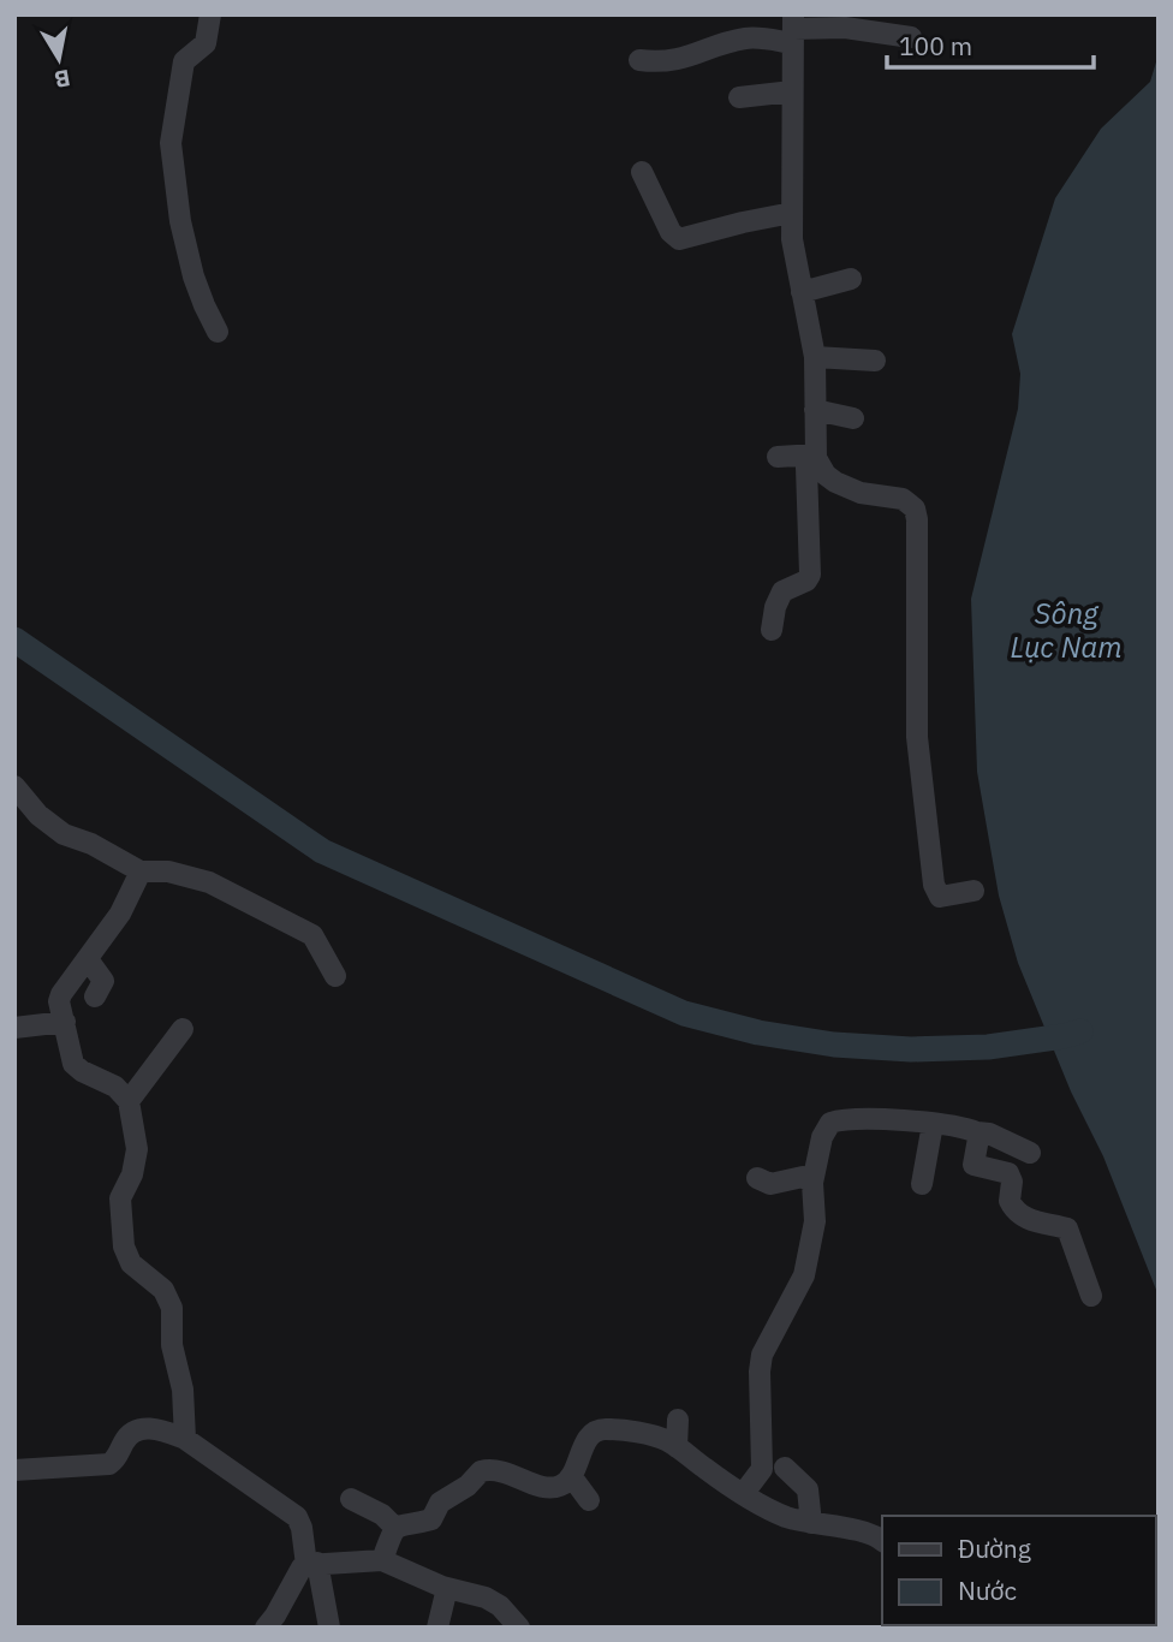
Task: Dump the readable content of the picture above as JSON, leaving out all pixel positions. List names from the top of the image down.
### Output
{
  "water": ["Sông Lục Nam"],
  "legend": ["Đường", "Nước"],
  "scale_bar": "100 m",
  "north": "bottom"
}
